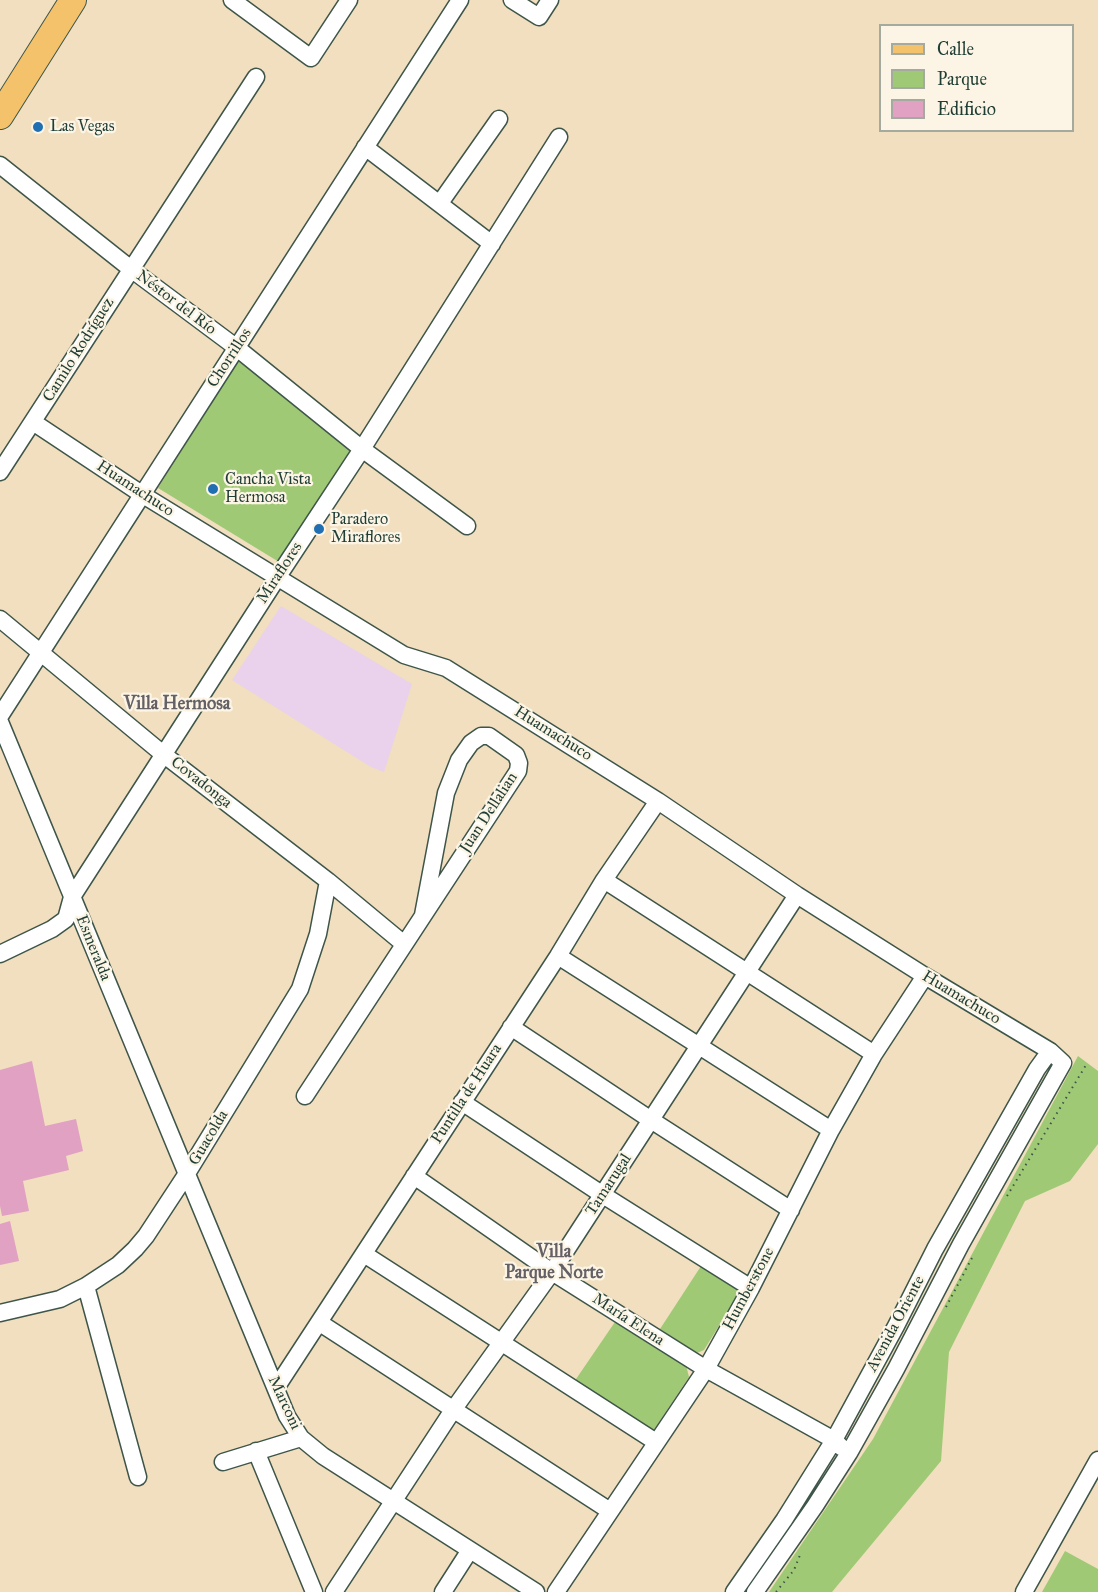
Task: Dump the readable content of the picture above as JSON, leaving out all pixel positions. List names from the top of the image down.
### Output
{
  "streets": {
    "street": [
      "Néstor del Río",
      "Camilo Rodríguez",
      "Chorrillos",
      "Huamachuco",
      "Miraflores",
      "Covadonga",
      "Juan Dellalian",
      "Esmeralda",
      "Puntilla de Huara",
      "Guacolda",
      "Tamarugal",
      "Humberstone",
      "María Elena",
      "Avenida Oriente",
      "Marconi"
    ]
  },
  "crossings": [
    ["Néstor del Río", "Camilo Rodríguez"],
    ["Néstor del Río", "Chorrillos"],
    ["Néstor del Río", "Miraflores"],
    ["Camilo Rodríguez", "Huamachuco"],
    ["Chorrillos", "Huamachuco"],
    ["Chorrillos", "Covadonga"],
    ["Huamachuco", "Miraflores"],
    ["Huamachuco", "Puntilla de Huara"],
    ["Huamachuco", "Tamarugal"],
    ["Huamachuco", "Humberstone"],
    ["Huamachuco", "Avenida Oriente"],
    ["Miraflores", "Covadonga"],
    ["Miraflores", "Esmeralda"],
    ["Covadonga", "Juan Dellalian"],
    ["Covadonga", "Guacolda"],
    ["Esmeralda", "Guacolda"],
    ["Esmeralda", "Marconi"],
    ["Puntilla de Huara", "María Elena"],
    ["Puntilla de Huara", "Marconi"],
    ["Guacolda", "Marconi"],
    ["Tamarugal", "María Elena"],
    ["Tamarugal", "Marconi"],
    ["Humberstone", "María Elena"],
    ["María Elena", "Avenida Oriente"]
  ],
  "districts": ["Villa Hermosa", "Villa Parque Norte"],
  "places": ["Las Vegas", "Cancha Vista Hermosa", "Paradero Miraflores"],
  "legend": ["Calle", "Parque", "Edificio"]
}
